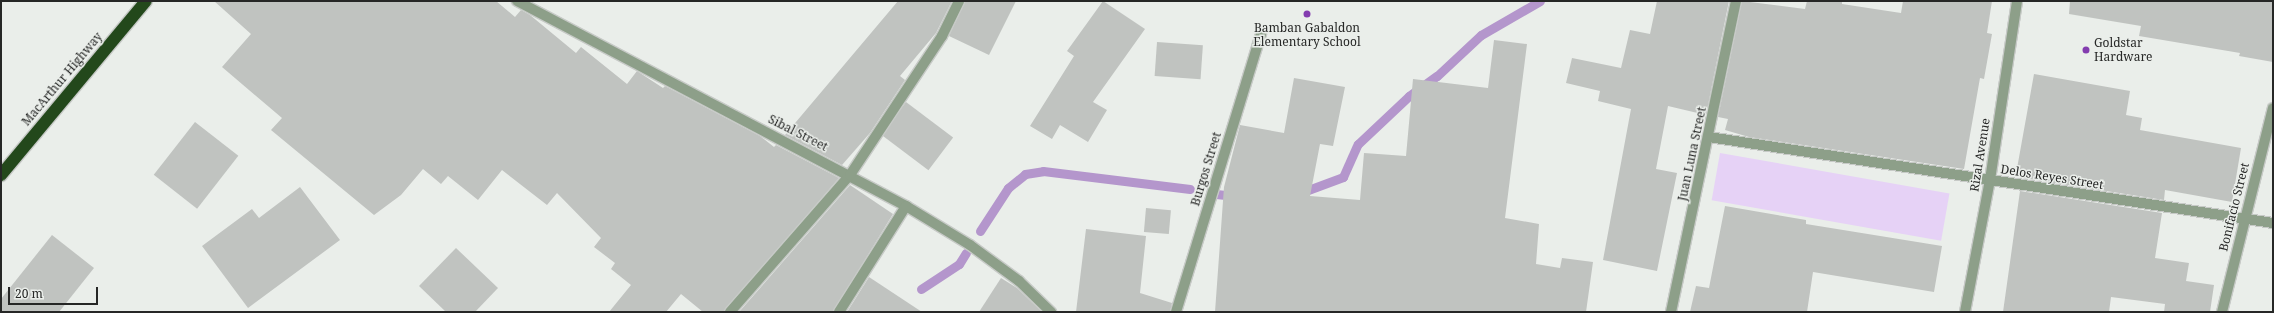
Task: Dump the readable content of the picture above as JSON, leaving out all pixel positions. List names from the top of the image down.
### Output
{
  "streets": {
    "highway": ["MacArthur Highway"],
    "street": [
      "Sibal Street",
      "Juan Luna Street",
      "Rizal Avenue",
      "Burgos Street",
      "Delos Reyes Street",
      "Bonifacio Street"
    ]
  },
  "crossings": [
    ["Juan Luna Street", "Delos Reyes Street"],
    ["Rizal Avenue", "Delos Reyes Street"],
    ["Delos Reyes Street", "Bonifacio Street"]
  ],
  "places": ["Bamban Gabaldon Elementary School", "Goldstar Hardware"],
  "scale_bar": "20 m"
}
